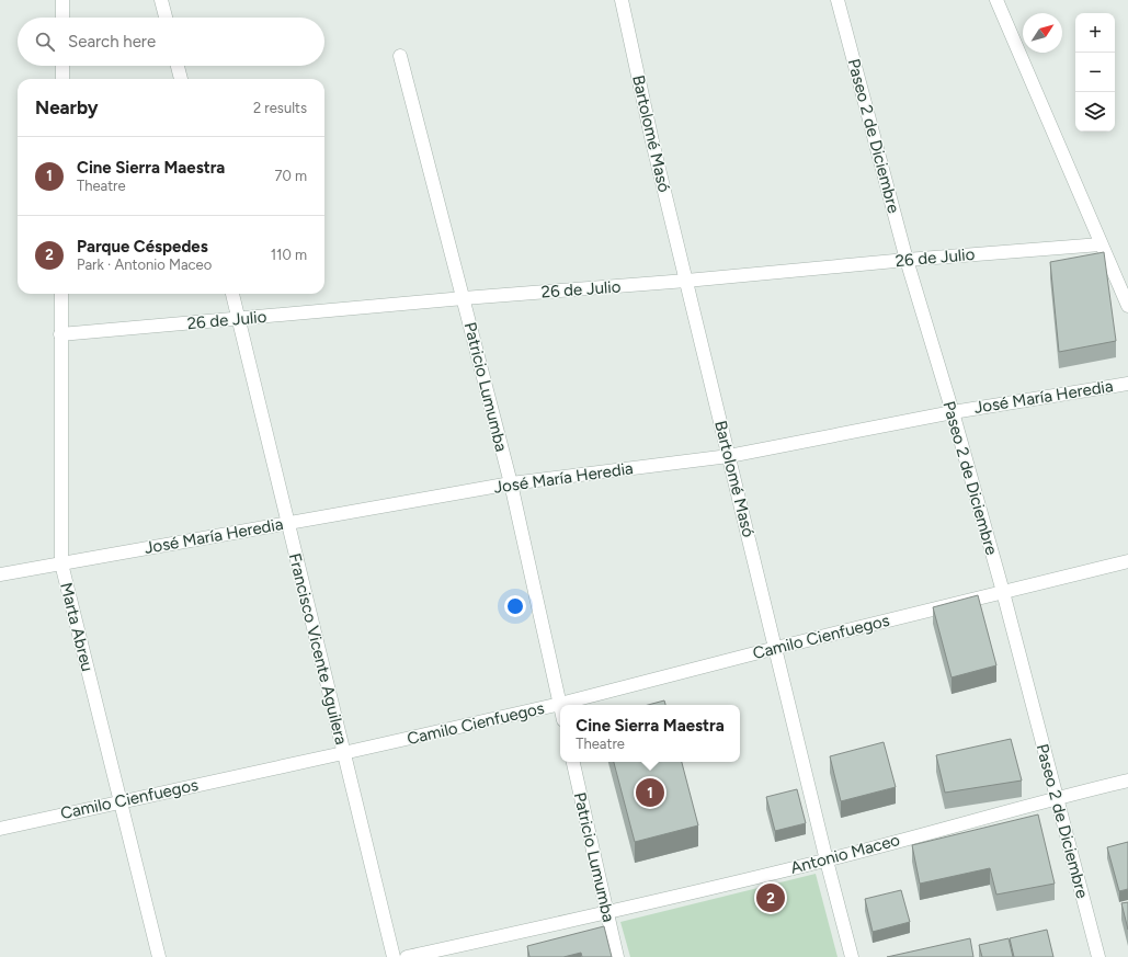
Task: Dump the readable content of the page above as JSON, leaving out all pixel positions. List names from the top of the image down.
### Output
{
  "streets": {
    "street": [
      "Bartolomé Masó",
      "Paseo 2 de Diciembre",
      "26 de Julio",
      "Patricio Lumumba",
      "José María Heredia",
      "Marta Abreu",
      "Camilo Cienfuegos",
      "Francisco Vicente Aguilera",
      "Antonio Maceo"
    ]
  },
  "crossings": [
    ["Bartolomé Masó", "26 de Julio"],
    ["Bartolomé Masó", "José María Heredia"],
    ["Bartolomé Masó", "Camilo Cienfuegos"],
    ["Bartolomé Masó", "Antonio Maceo"],
    ["Paseo 2 de Diciembre", "26 de Julio"],
    ["Paseo 2 de Diciembre", "José María Heredia"],
    ["Paseo 2 de Diciembre", "Camilo Cienfuegos"],
    ["Paseo 2 de Diciembre", "Antonio Maceo"],
    ["26 de Julio", "Patricio Lumumba"],
    ["26 de Julio", "Marta Abreu"],
    ["26 de Julio", "Francisco Vicente Aguilera"],
    ["Patricio Lumumba", "José María Heredia"],
    ["Patricio Lumumba", "Camilo Cienfuegos"],
    ["Patricio Lumumba", "Antonio Maceo"],
    ["José María Heredia", "Marta Abreu"],
    ["José María Heredia", "Francisco Vicente Aguilera"],
    ["Marta Abreu", "Camilo Cienfuegos"],
    ["Camilo Cienfuegos", "Francisco Vicente Aguilera"]
  ],
  "north": "top right",
  "page": {
    "map_buttons": ["+", "−"],
    "search": "Search here",
    "heading": ["Nearby", "2 results"],
    "list": [
      {
        "mark": "1",
        "name": "Cine Sierra Maestra",
        "note": "Theatre",
        "value": "70 m"
      },
      {
        "mark": "2",
        "name": "Parque Céspedes",
        "note": "Park · Antonio Maceo",
        "value": "110 m"
      }
    ],
    "popup": ["Cine Sierra Maestra", "Theatre"],
    "pins": ["1", "2"]
  }
}
